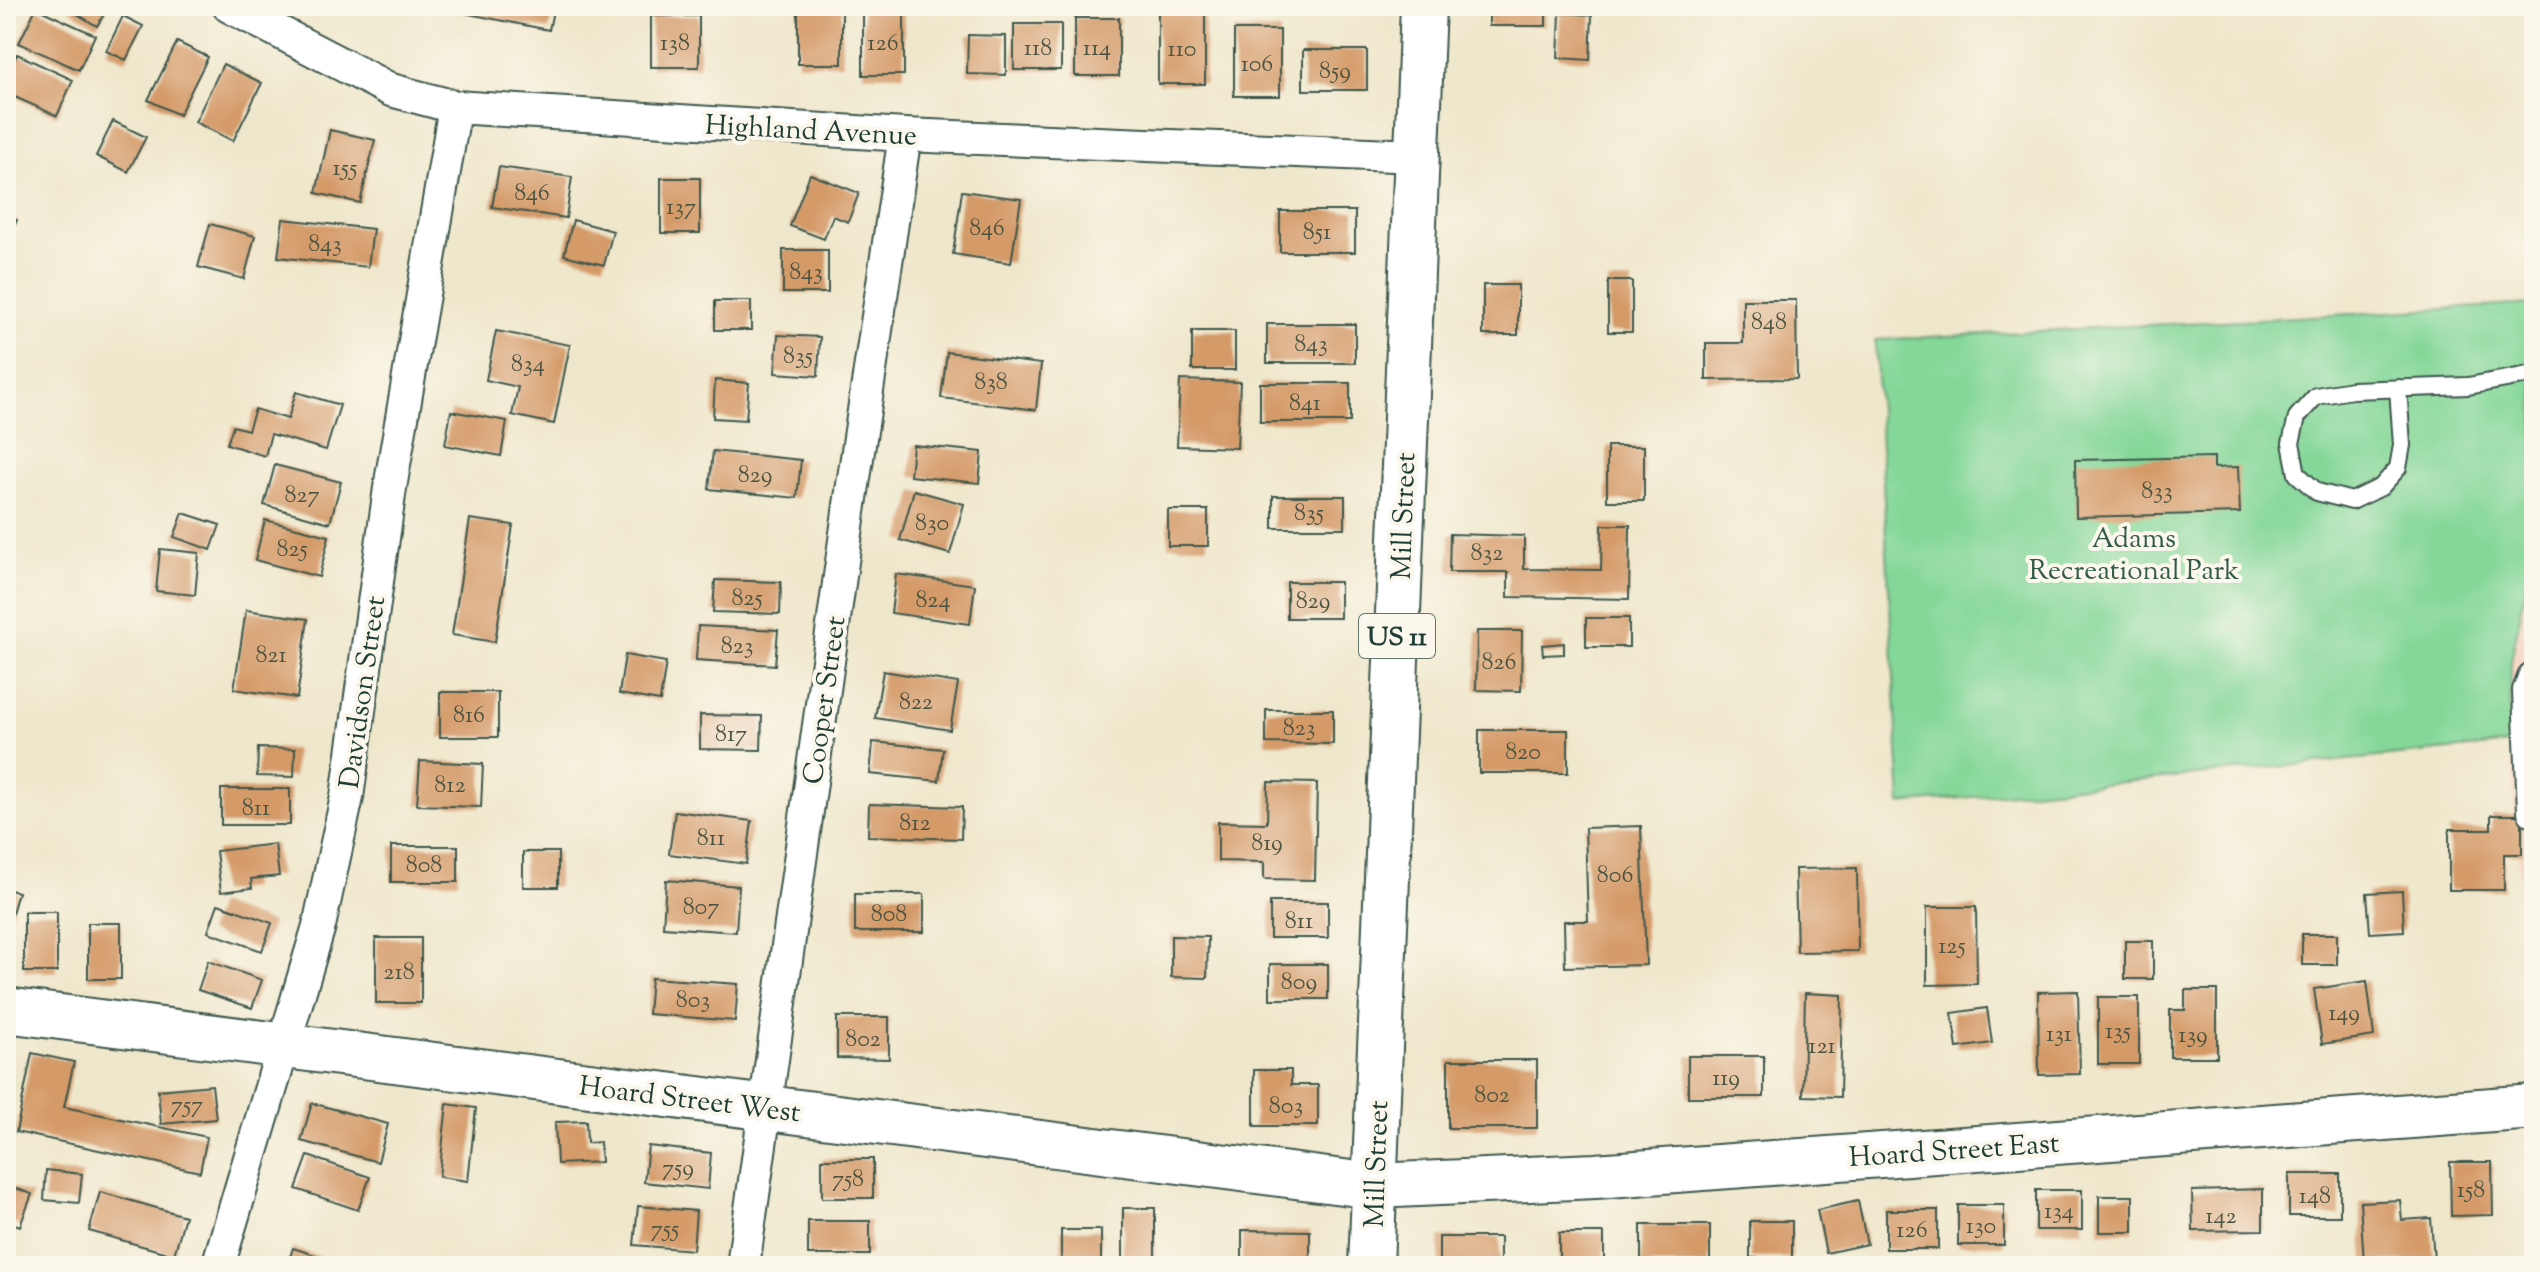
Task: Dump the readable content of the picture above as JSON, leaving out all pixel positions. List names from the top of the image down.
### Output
{
  "streets": {
    "main road": [
      "Mill Street",
      "US 11",
      "Hoard Street West",
      "Hoard Street East"
    ],
    "street": ["Highland Avenue", "Davidson Street", "Cooper Street"]
  },
  "crossings": [
    ["Highland Avenue", "Mill Street"],
    ["Highland Avenue", "Davidson Street"],
    ["Highland Avenue", "Cooper Street"],
    ["Mill Street", "Hoard Street West"],
    ["Mill Street", "Hoard Street East"],
    ["Davidson Street", "Hoard Street West"],
    ["Cooper Street", "Hoard Street West"],
    ["Hoard Street West", "Hoard Street East"]
  ],
  "parks": ["Adams Recreational Park"],
  "house_numbers": [
    "138",
    "126",
    "118",
    "114",
    "110",
    "106",
    "859",
    "155",
    "846",
    "137",
    "846",
    "851",
    "843",
    "843",
    "848",
    "843",
    "835",
    "834",
    "838",
    "841",
    "829",
    "833",
    "827",
    "835",
    "830",
    "825",
    "832",
    "825",
    "824",
    "829",
    "823",
    "821",
    "826",
    "822",
    "816",
    "823",
    "817",
    "820",
    "812",
    "811",
    "812",
    "811",
    "819",
    "808",
    "806",
    "807",
    "808",
    "811",
    "125",
    "218",
    "809",
    "803",
    "149",
    "135",
    "131",
    "139",
    "802",
    "121",
    "119",
    "802",
    "757",
    "803",
    "759",
    "758",
    "158",
    "148",
    "134",
    "142",
    "130",
    "755",
    "126"
  ]
}
